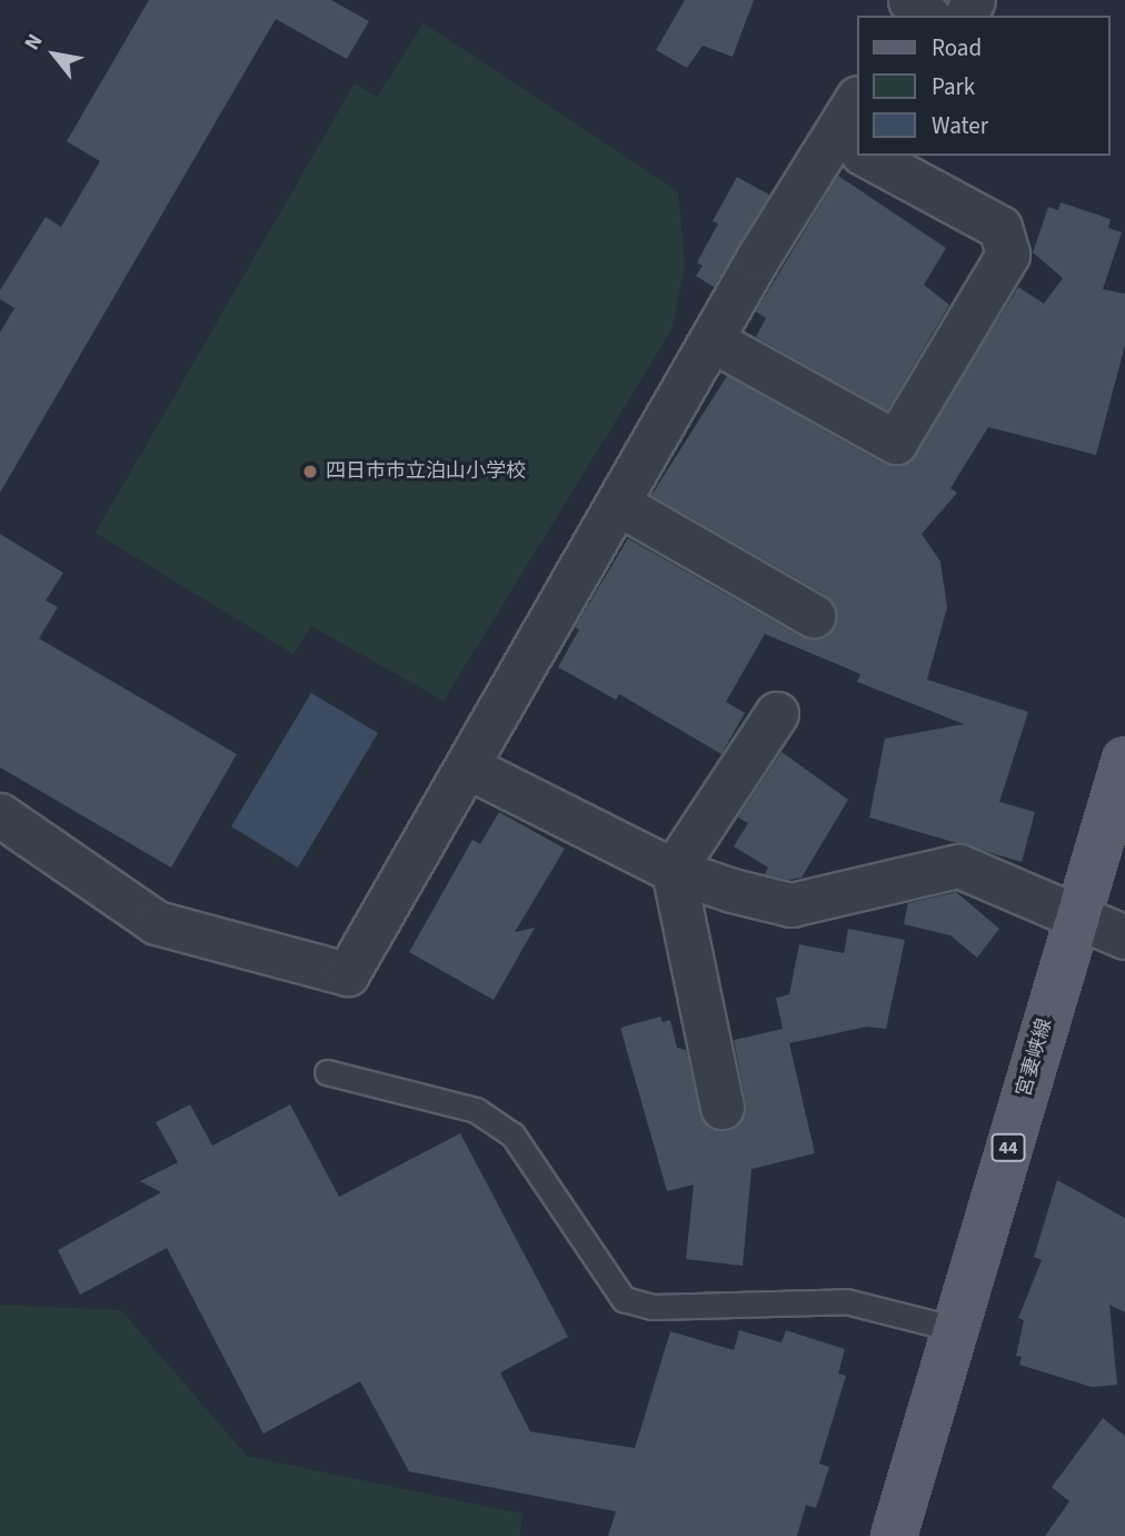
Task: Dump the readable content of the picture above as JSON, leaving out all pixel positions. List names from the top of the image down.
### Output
{
  "streets": {
    "main road": ["宮妻峡線", "44"]
  },
  "places": ["四日市市立泊山小学校"],
  "legend": ["Road", "Park", "Water"],
  "north": "top left"
}
